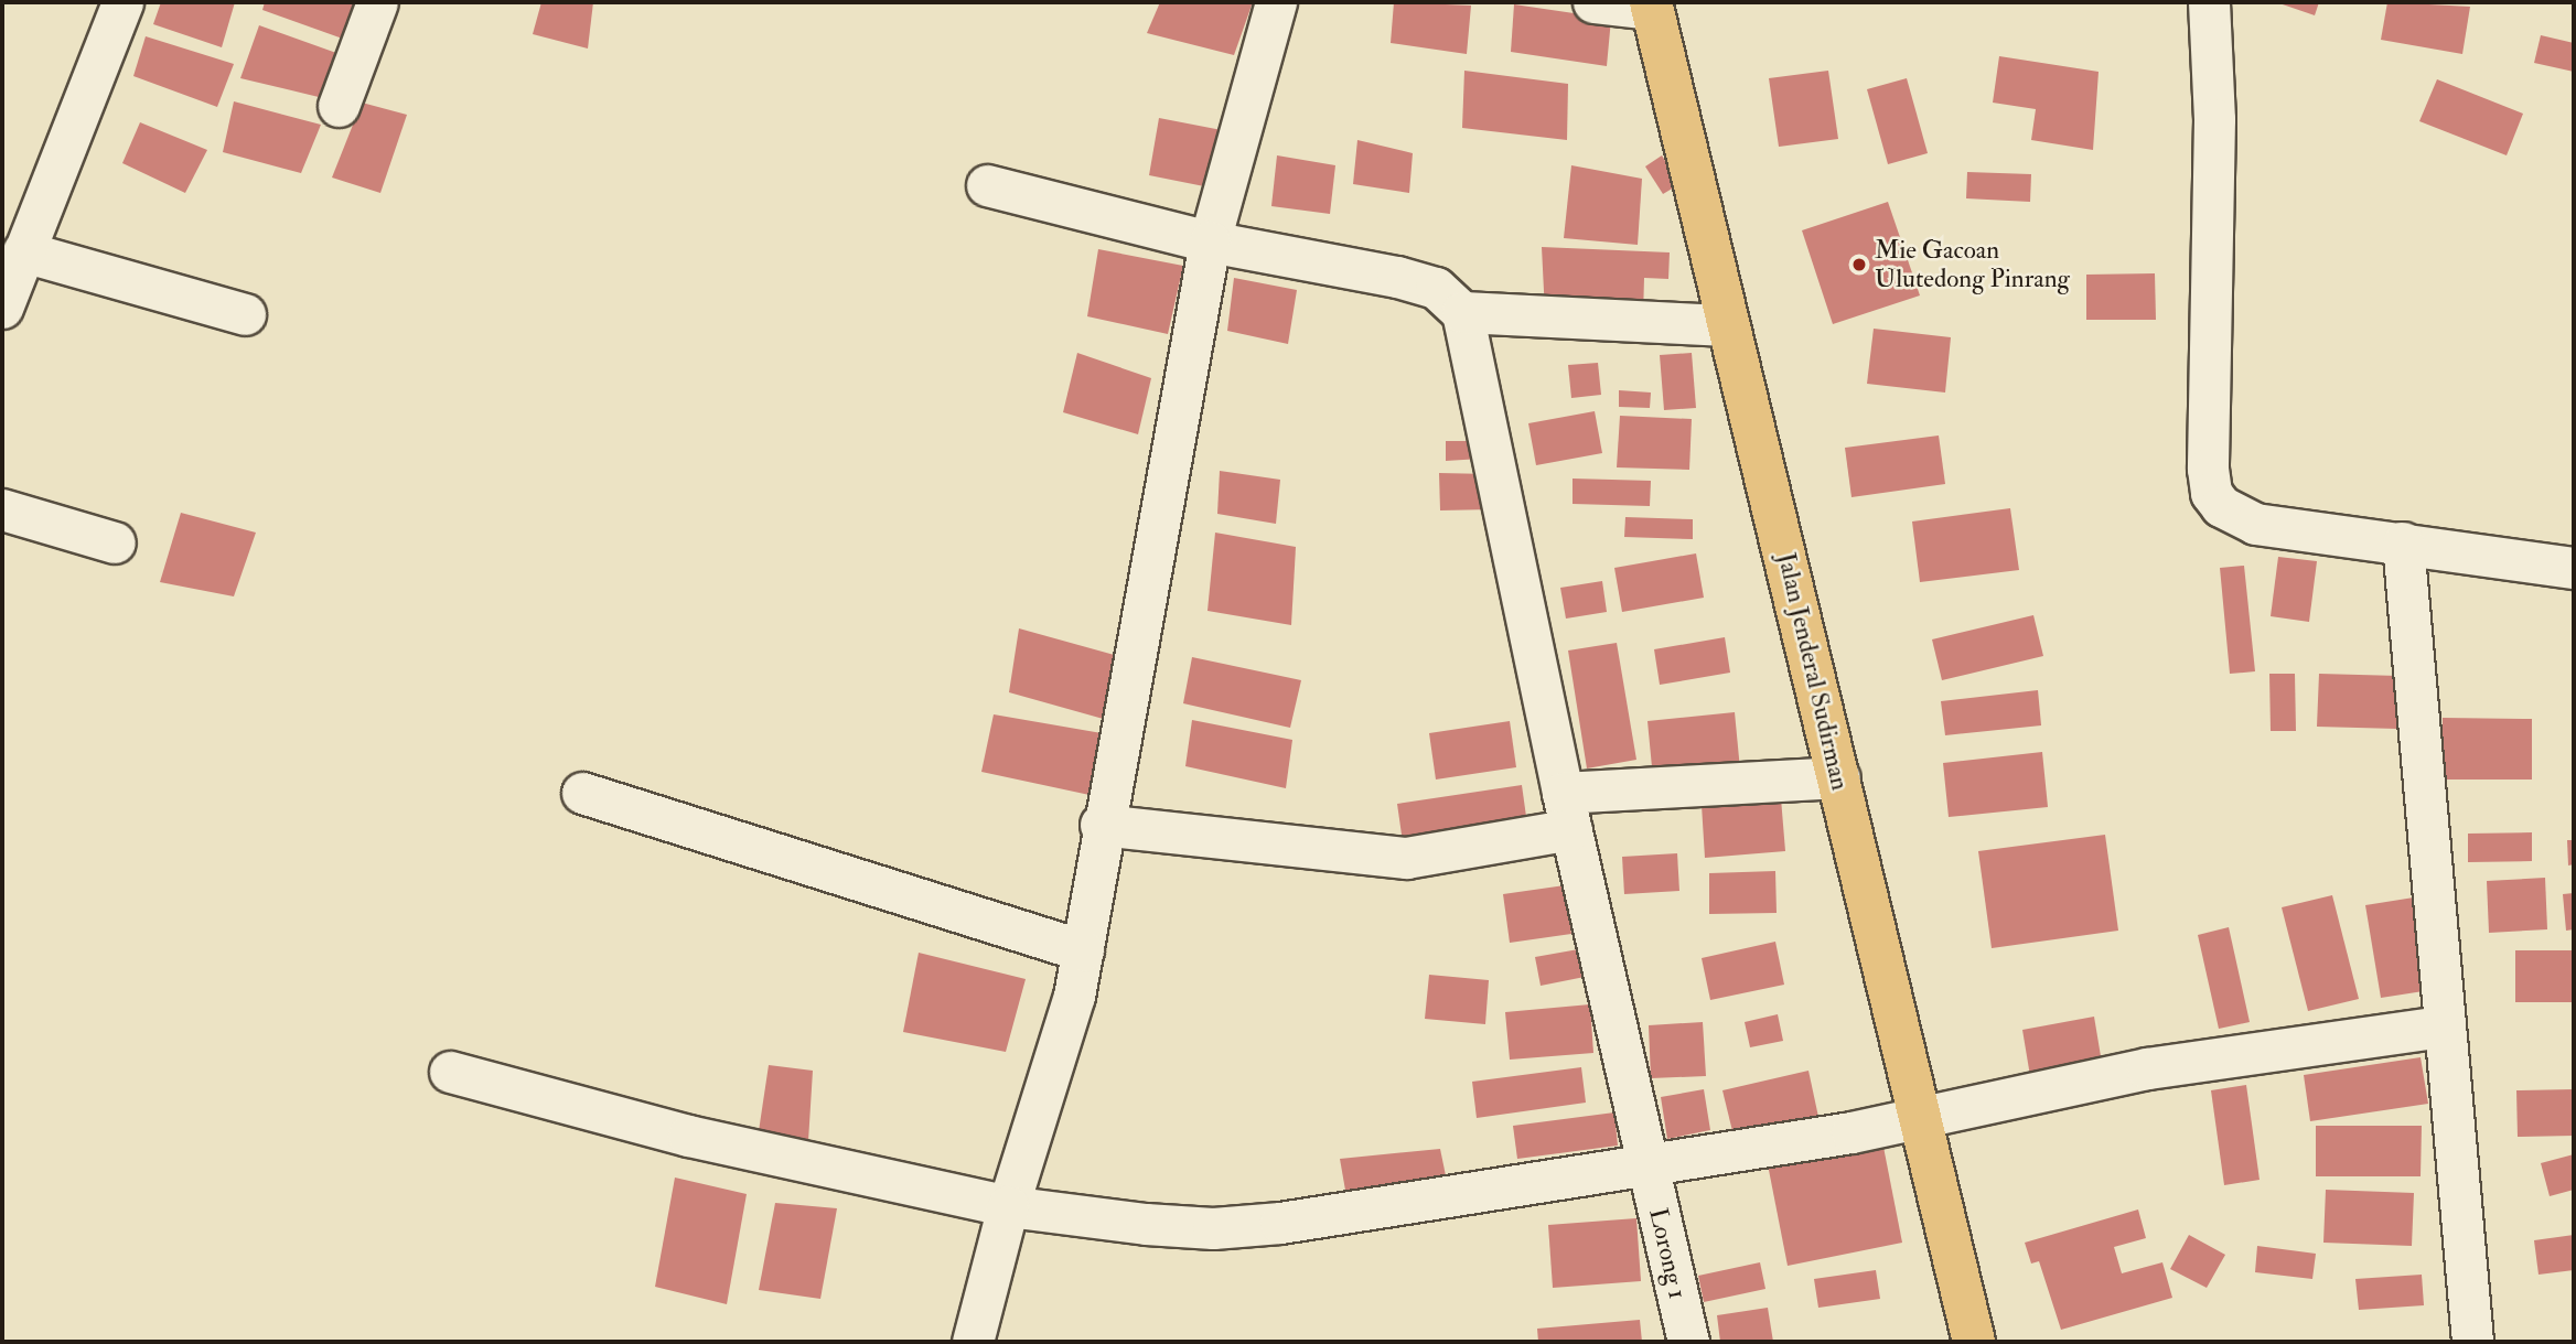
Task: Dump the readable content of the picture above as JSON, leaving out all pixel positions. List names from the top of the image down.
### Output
{
  "streets": {
    "highway": ["Jalan Jenderal Sudirman"],
    "street": ["Lorong 1"]
  },
  "places": ["Mie Gacoan Ulutedong Pinrang"]
}
